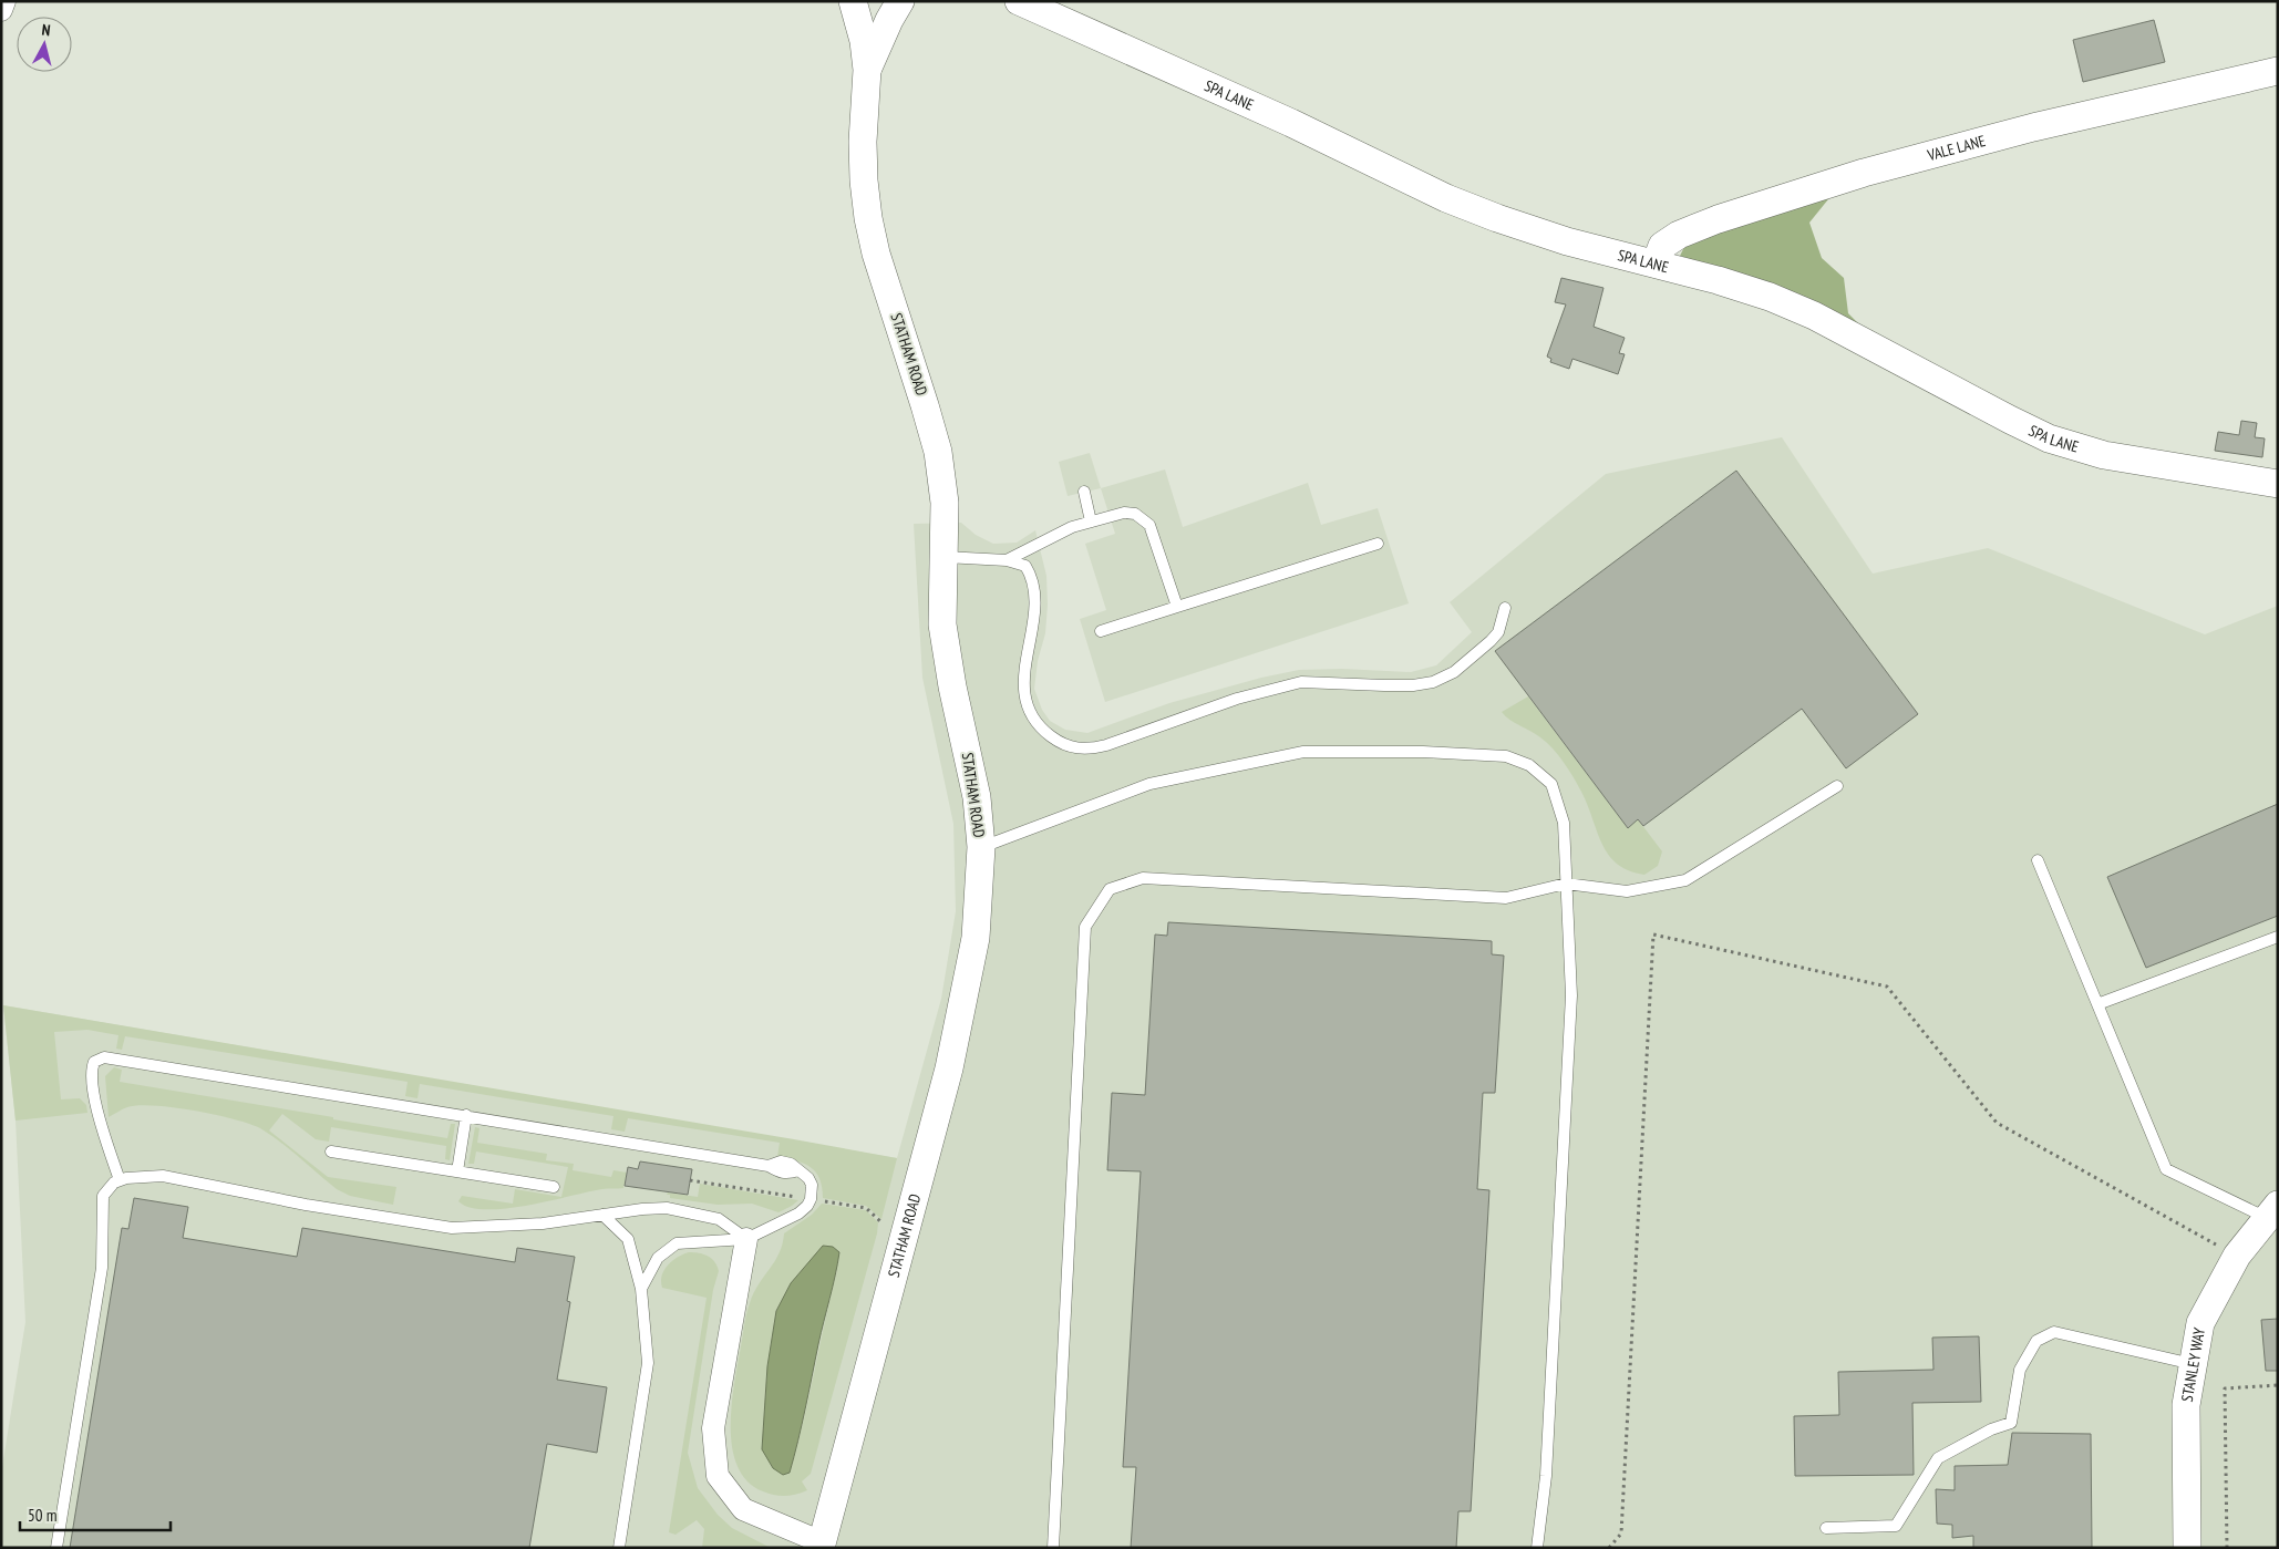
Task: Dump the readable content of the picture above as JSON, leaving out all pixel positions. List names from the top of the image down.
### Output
{
  "streets": {
    "street": [
      "SPA LANE",
      "VALE LANE",
      "STATHAM ROAD",
      "STANLEY WAY"
    ]
  },
  "crossings": [
    ["SPA LANE", "VALE LANE"]
  ],
  "scale_bar": "50 m",
  "north": "top"
}
